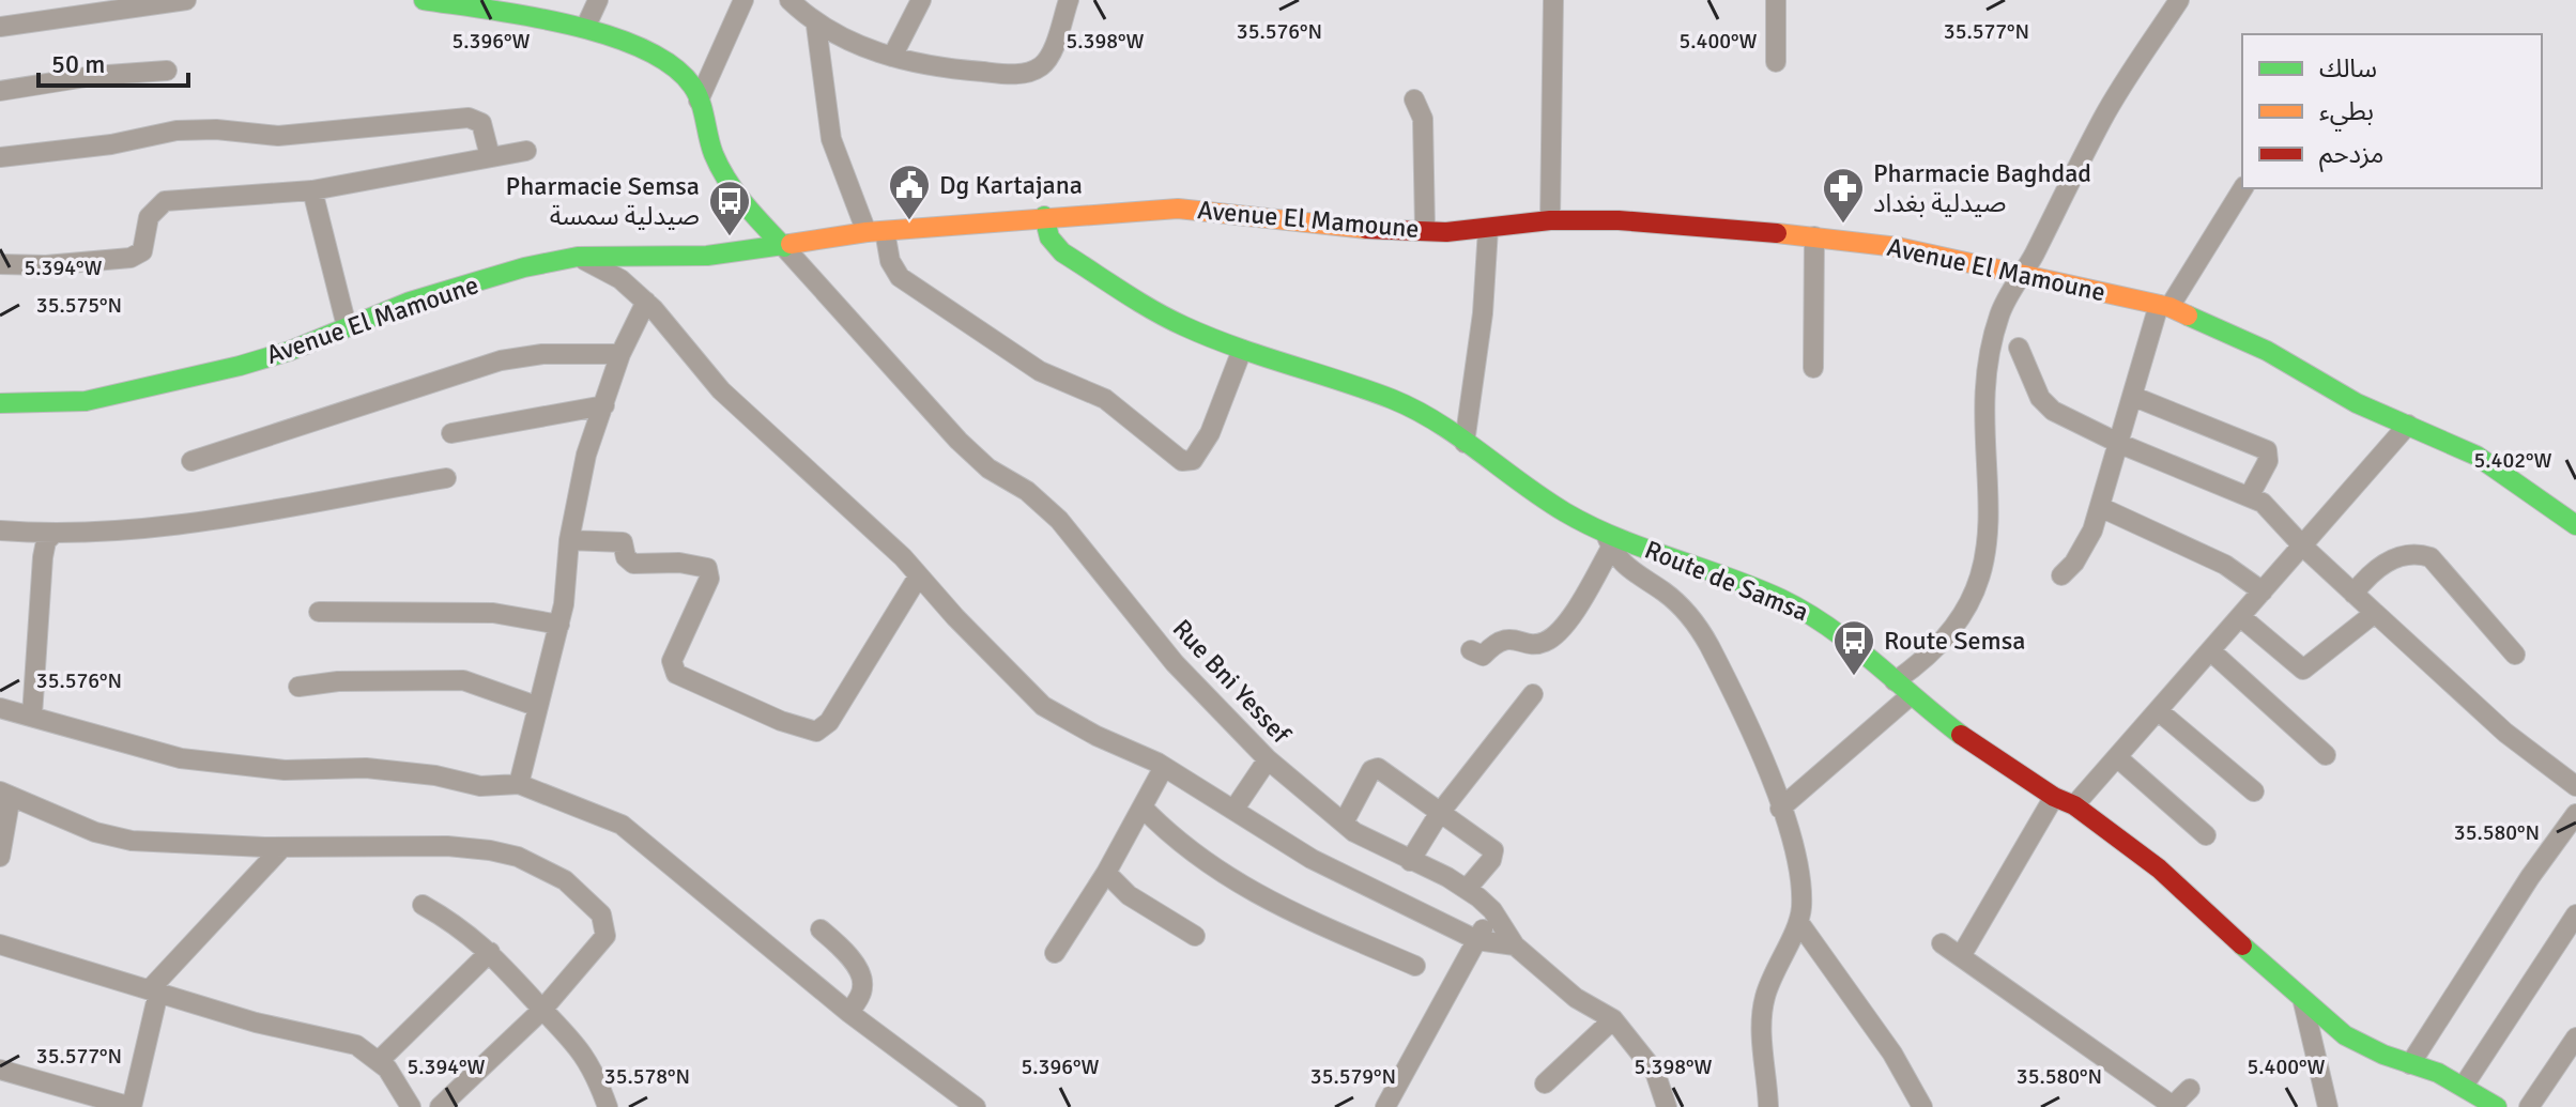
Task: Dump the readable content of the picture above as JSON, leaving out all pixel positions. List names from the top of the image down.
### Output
{
  "streets": {
    "street": ["Avenue El Mamoune", "Route de Samsa", "Rue Bni Yessef"]
  },
  "crossings": [
    ["Avenue El Mamoune", "Route de Samsa"],
    ["Avenue El Mamoune", "Rue Bni Yessef"]
  ],
  "places": {
    "public building": ["Dg Kartajana"],
    "pharmacy": ["Pharmacie Baghdad صيدلية بغداد"],
    "bus stop": ["Pharmacie Semsa صيدلية سمسة", "Route Semsa"]
  },
  "legend": ["سالك", "بطيء", "مزدحم"],
  "scale_bar": "50 m",
  "coordinates": [
    "35.576°N",
    "35.577°N",
    "5.396°W",
    "5.398°W",
    "5.400°W",
    "5.394°W",
    "35.575°N",
    "5.402°W",
    "35.580°N",
    "35.578°N",
    "35.579°N"
  ]
}
